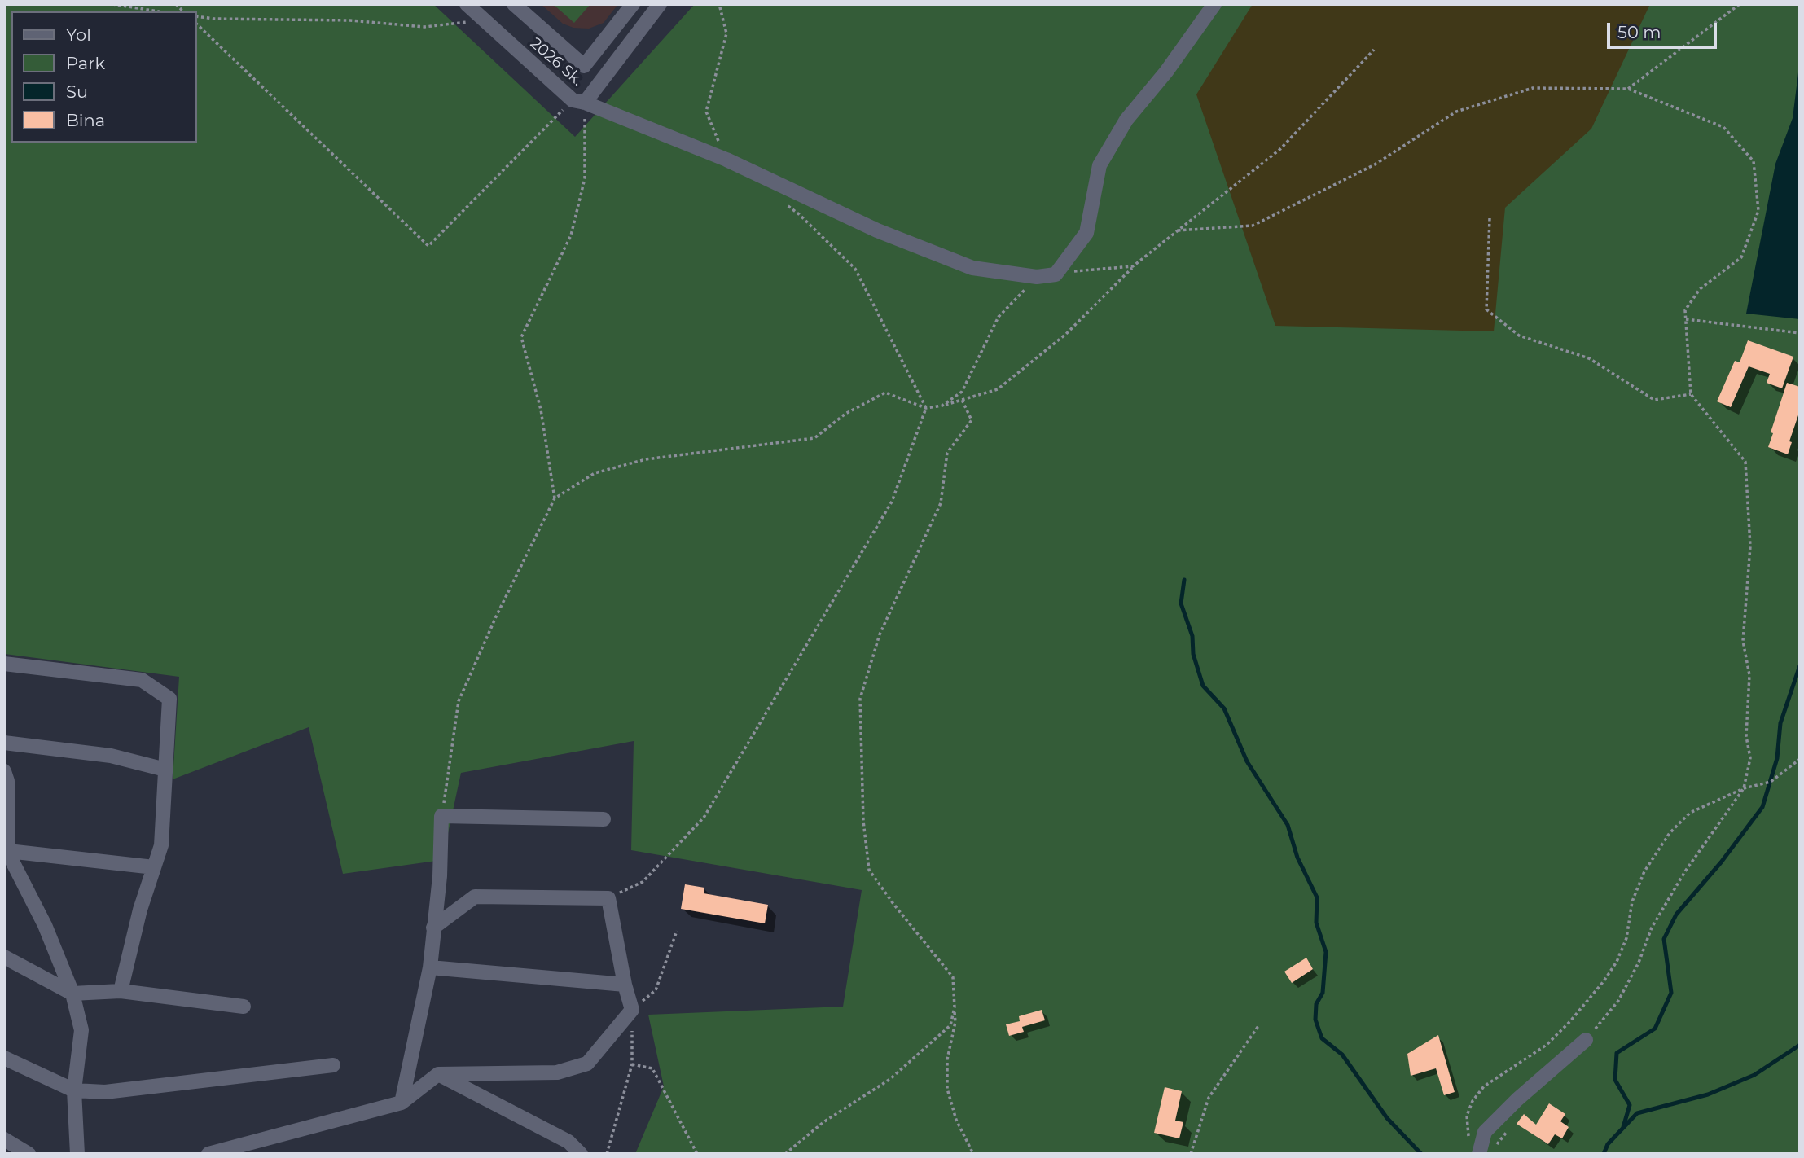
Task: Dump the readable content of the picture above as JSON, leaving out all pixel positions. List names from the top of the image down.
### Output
{
  "streets": {
    "street": ["2026 Sk."]
  },
  "legend": [
    "Yol",
    "Park",
    "Su",
    "Bina"
  ],
  "scale_bar": "50 m"
}
